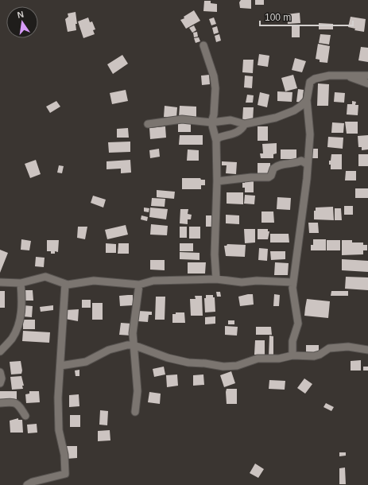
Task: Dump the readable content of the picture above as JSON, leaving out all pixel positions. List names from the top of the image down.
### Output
{
  "scale_bar": "100 m",
  "north": "top"
}
